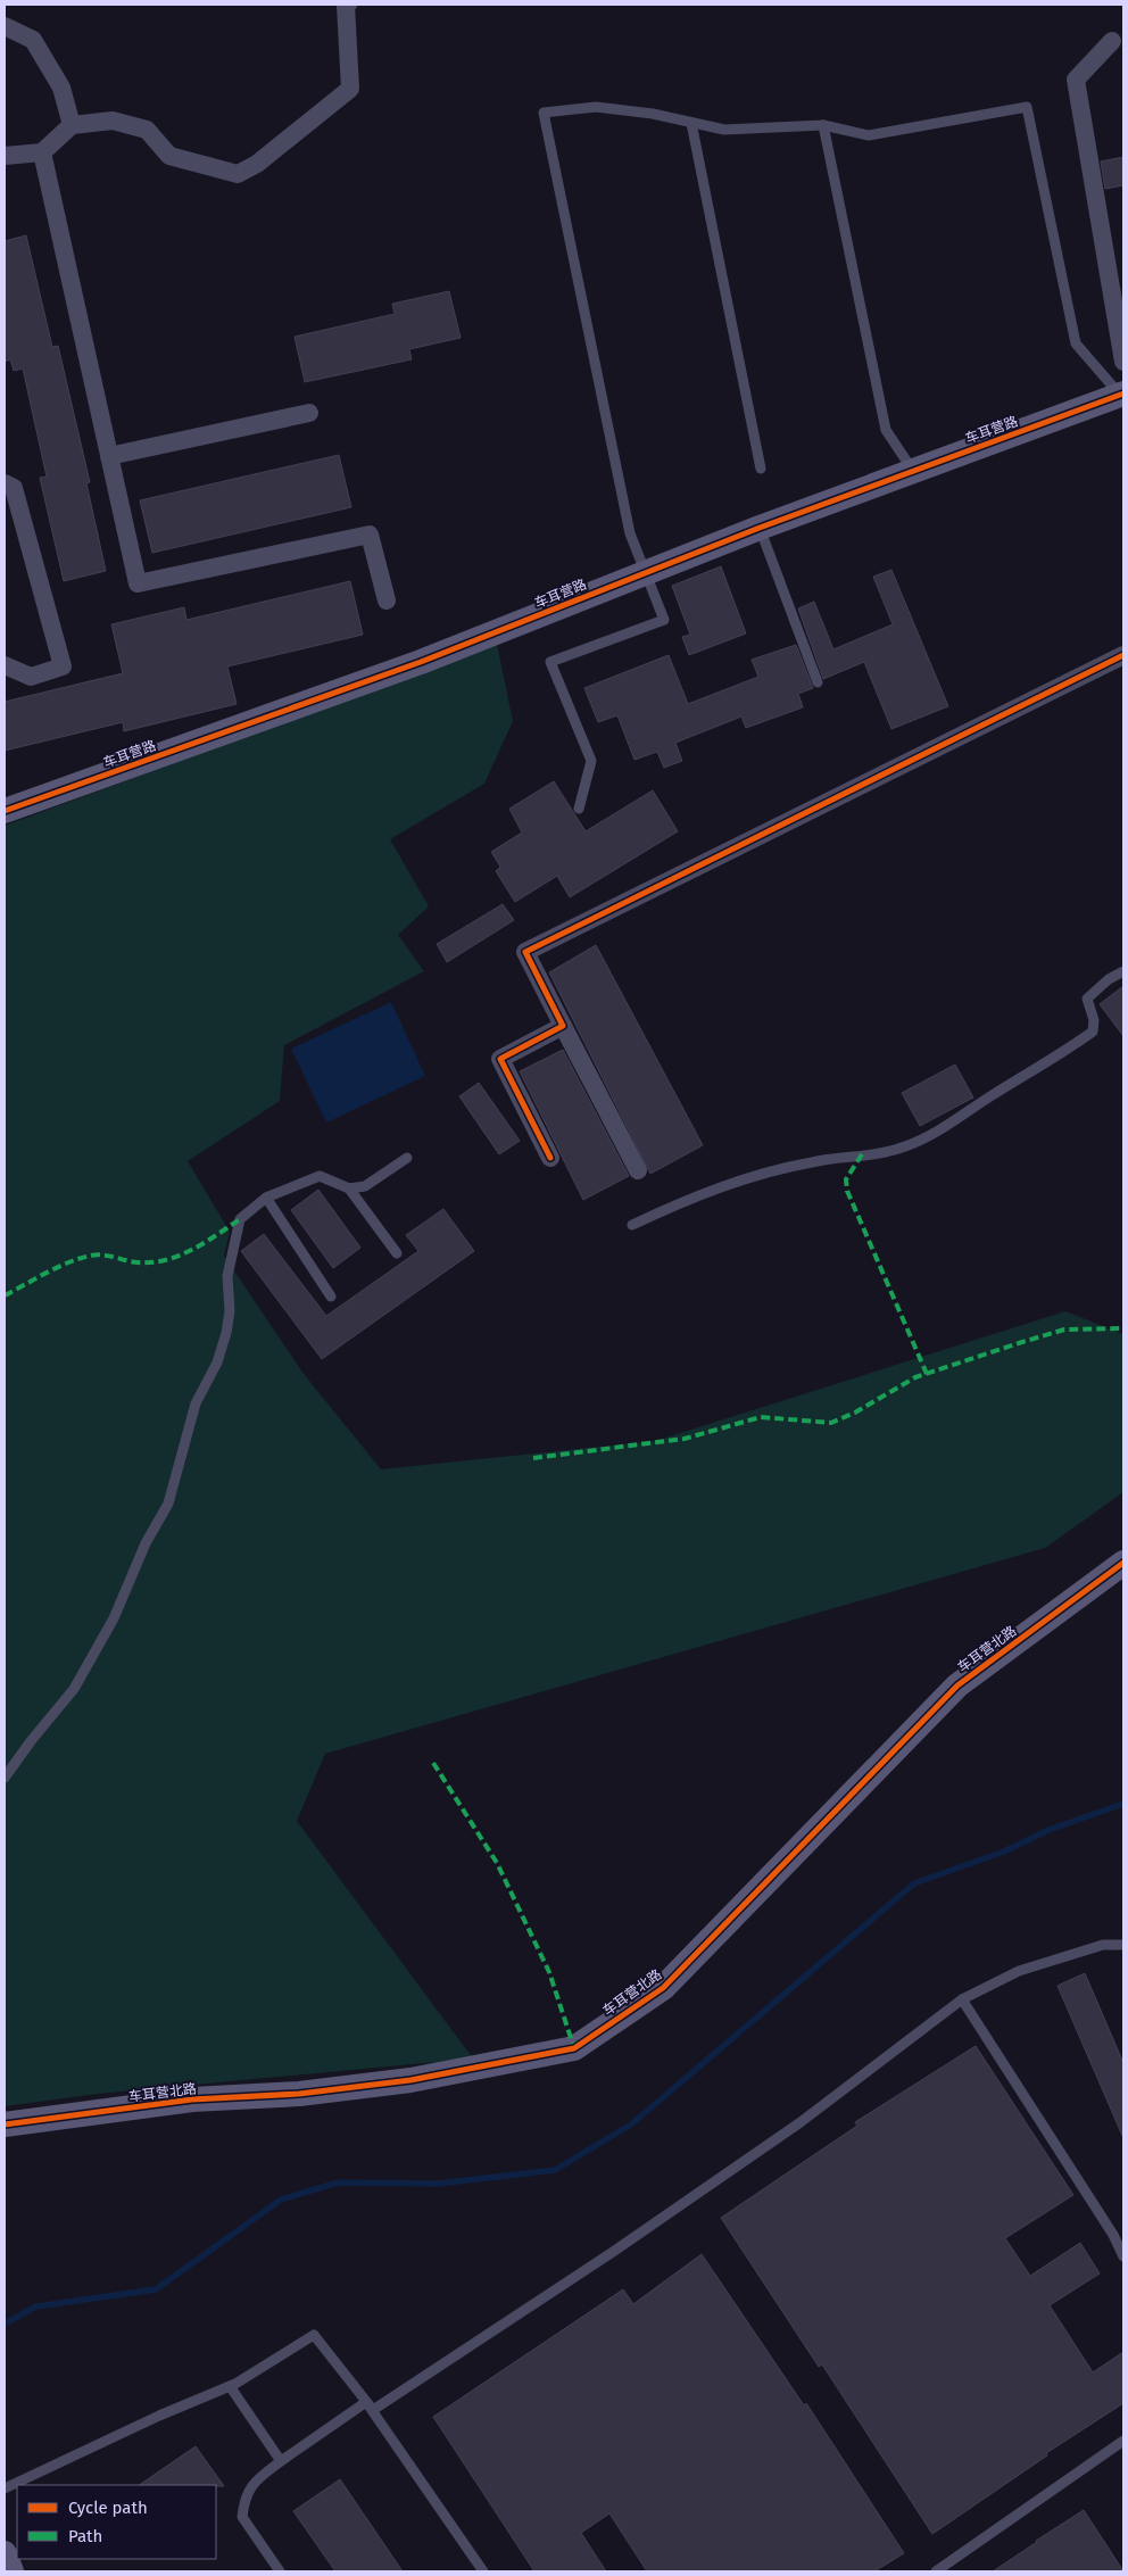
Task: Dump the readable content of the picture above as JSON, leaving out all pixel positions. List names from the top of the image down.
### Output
{
  "streets": {
    "street": ["车耳营路", "车耳营北路"]
  },
  "legend": ["Cycle path", "Path"]
}
